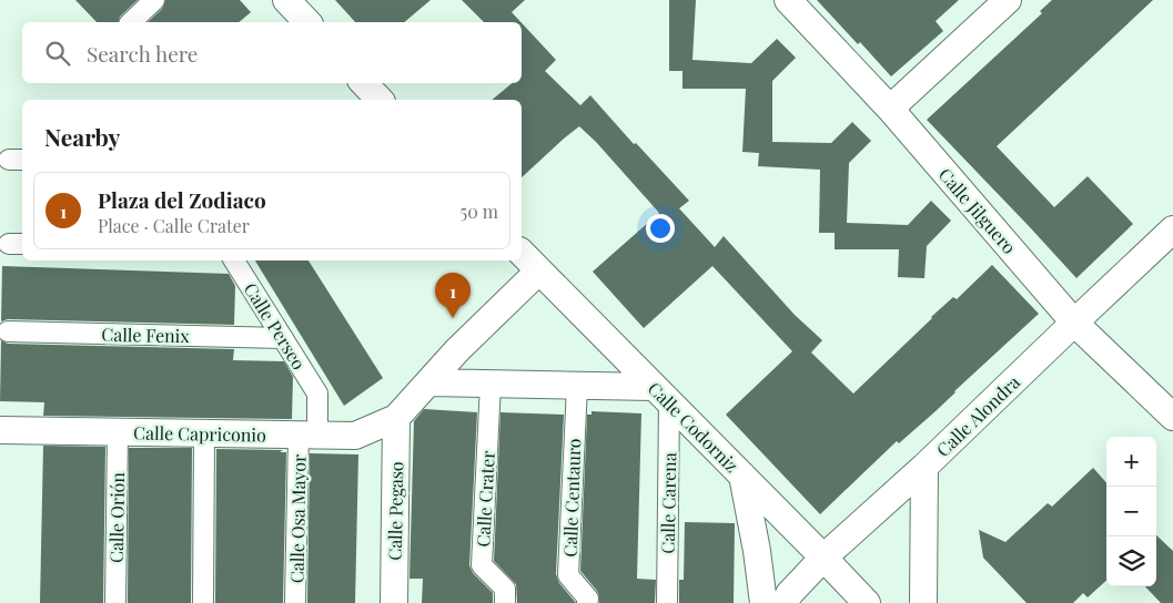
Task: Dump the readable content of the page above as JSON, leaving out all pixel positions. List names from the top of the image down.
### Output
{
  "streets": {
    "street": [
      "Calle Jilguero",
      "Calle Perseo",
      "Calle Fenix",
      "Calle Alondra",
      "Calle Codorniz",
      "Calle Capriconio",
      "Calle Centauro",
      "Calle Crater",
      "Calle Carena",
      "Calle Pegaso",
      "Calle Orión",
      "Calle Osa Mayor"
    ]
  },
  "crossings": [
    ["Calle Jilguero", "Calle Alondra"],
    ["Calle Perseo", "Calle Fenix"],
    ["Calle Perseo", "Calle Osa Mayor"],
    ["Calle Alondra", "Calle Codorniz"],
    ["Calle Codorniz", "Calle Carena"],
    ["Calle Capriconio", "Calle Pegaso"],
    ["Calle Capriconio", "Calle Orión"],
    ["Calle Capriconio", "Calle Osa Mayor"]
  ],
  "page": {
    "search": "Search here",
    "heading": "Nearby",
    "list": [
      {
        "mark": "1",
        "name": "Plaza del Zodiaco",
        "note": "Place · Calle Crater",
        "value": "50 m"
      }
    ],
    "pins": "1",
    "map_buttons": ["+", "−"]
  }
}
